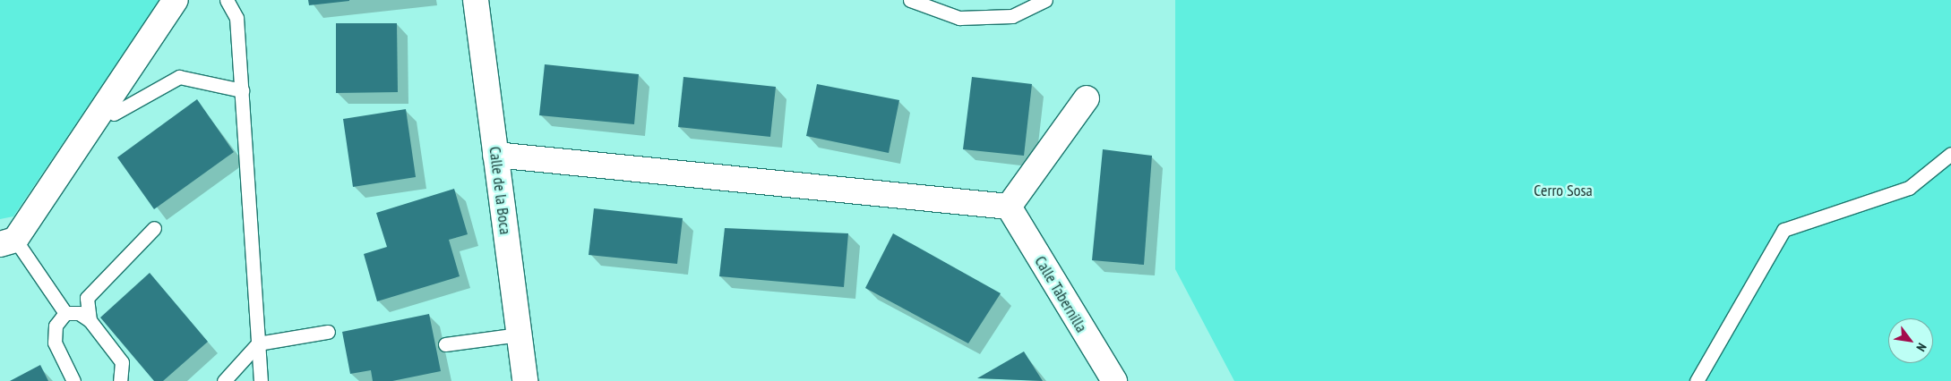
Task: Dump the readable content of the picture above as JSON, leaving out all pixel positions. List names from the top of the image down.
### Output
{
  "streets": {
    "street": ["Calle de la Boca", "Calle Tabernilla"]
  },
  "parks": ["Cerro Sosa"],
  "north": "bottom right"
}
